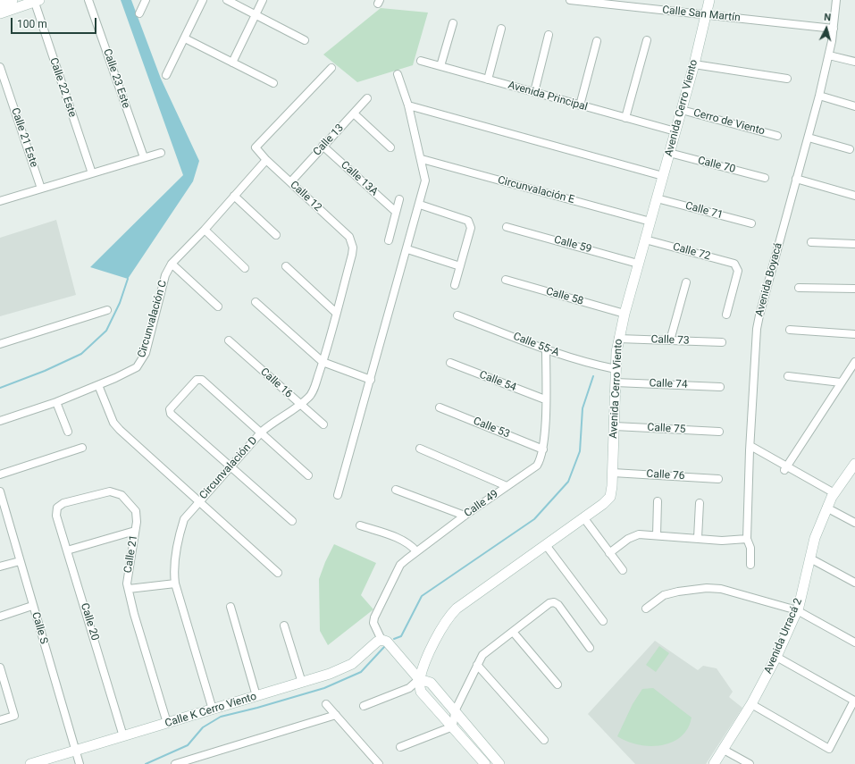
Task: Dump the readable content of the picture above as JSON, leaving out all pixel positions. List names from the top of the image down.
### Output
{
  "streets": {
    "street": [
      "Calle San Martín",
      "Calle 23 Este",
      "Calle 22 Este",
      "Avenida Principal",
      "Avenida Cerro Viento",
      "Cerro de Viento",
      "Calle 21 Este",
      "Calle 13",
      "Calle 70",
      "Calle 13A",
      "Circunvalación E",
      "Calle 12",
      "Calle 71",
      "Calle 59",
      "Calle 72",
      "Avenida Boyacá",
      "Calle 58",
      "Circunvalación C",
      "Calle 73",
      "Calle 55-A",
      "Calle 54",
      "Calle 16",
      "Calle 74",
      "Calle 53",
      "Calle 75",
      "Circunvalación D",
      "Calle 76",
      "Calle 49",
      "Calle 21",
      "Calle 20",
      "Calle S",
      "Avenida Urracá 2",
      "Calle K Cerro Viento"
    ]
  },
  "crossings": [
    ["Calle San Martín", "Avenida Cerro Viento"],
    ["Calle San Martín", "Avenida Boyacá"],
    ["Avenida Principal", "Avenida Cerro Viento"],
    ["Avenida Cerro Viento", "Cerro de Viento"],
    ["Avenida Cerro Viento", "Calle 70"],
    ["Avenida Cerro Viento", "Circunvalación E"],
    ["Avenida Cerro Viento", "Calle 71"],
    ["Avenida Cerro Viento", "Calle 59"],
    ["Avenida Cerro Viento", "Calle 72"],
    ["Avenida Cerro Viento", "Calle 58"],
    ["Avenida Cerro Viento", "Calle 73"],
    ["Avenida Cerro Viento", "Calle 55-A"],
    ["Avenida Cerro Viento", "Calle 74"],
    ["Avenida Cerro Viento", "Calle 75"],
    ["Avenida Cerro Viento", "Calle 76"],
    ["Calle 13", "Calle 13A"],
    ["Calle 13", "Calle 12"],
    ["Calle 12", "Circunvalación C"],
    ["Calle 12", "Circunvalación D"],
    ["Calle 55-A", "Calle 49"],
    ["Calle 54", "Calle 49"],
    ["Calle 16", "Circunvalación D"],
    ["Calle 53", "Calle 49"],
    ["Circunvalación D", "Calle K Cerro Viento"],
    ["Calle 49", "Calle K Cerro Viento"],
    ["Calle 21", "Calle 20"],
    ["Calle 21", "Calle K Cerro Viento"],
    ["Calle 20", "Calle K Cerro Viento"],
    ["Calle S", "Calle K Cerro Viento"]
  ],
  "scale_bar": "100 m",
  "north": "top"
}
